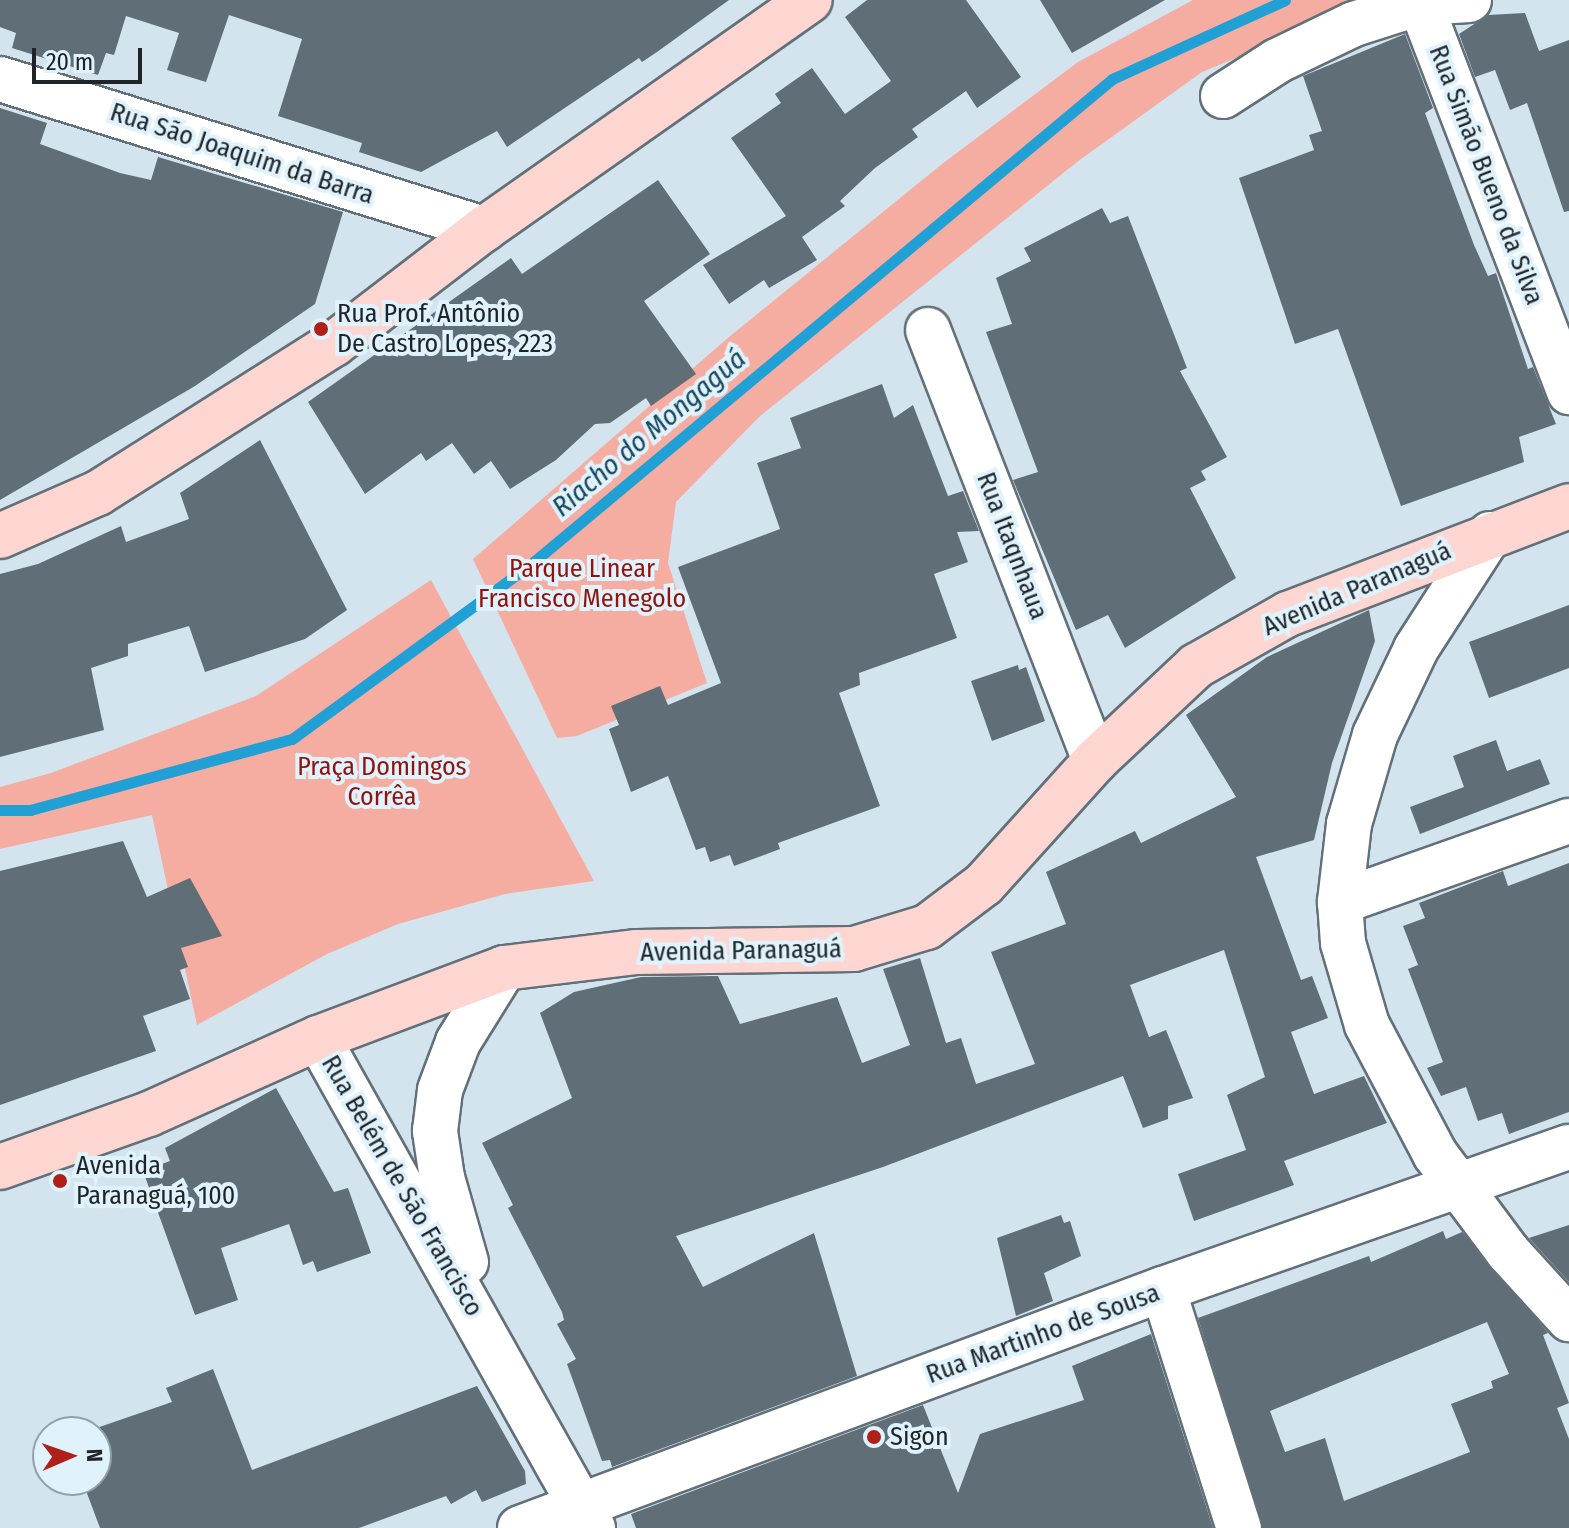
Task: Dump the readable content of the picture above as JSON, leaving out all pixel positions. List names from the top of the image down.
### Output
{
  "streets": {
    "main road": ["Avenida Paranaguá"],
    "street": [
      "Rua São Joaquim da Barra",
      "Rua Simão Bueno da Silva",
      "Rua Itaqnhaua",
      "Rua Belém de São Francisco",
      "Rua Martinho de Sousa"
    ]
  },
  "crossings": [
    ["Rua Itaqnhaua", "Avenida Paranaguá"],
    ["Avenida Paranaguá", "Rua Belém de São Francisco"],
    ["Rua Belém de São Francisco", "Rua Martinho de Sousa"]
  ],
  "water": ["Riacho do Mongaguá"],
  "parks": ["Parque Linear Francisco Menegolo", "Praça Domingos Corrêa"],
  "places": ["Rua Prof. Antônio De Castro Lopes, 223", "Avenida Paranaguá, 100", "Sigon"],
  "scale_bar": "20 m",
  "north": "right"
}
